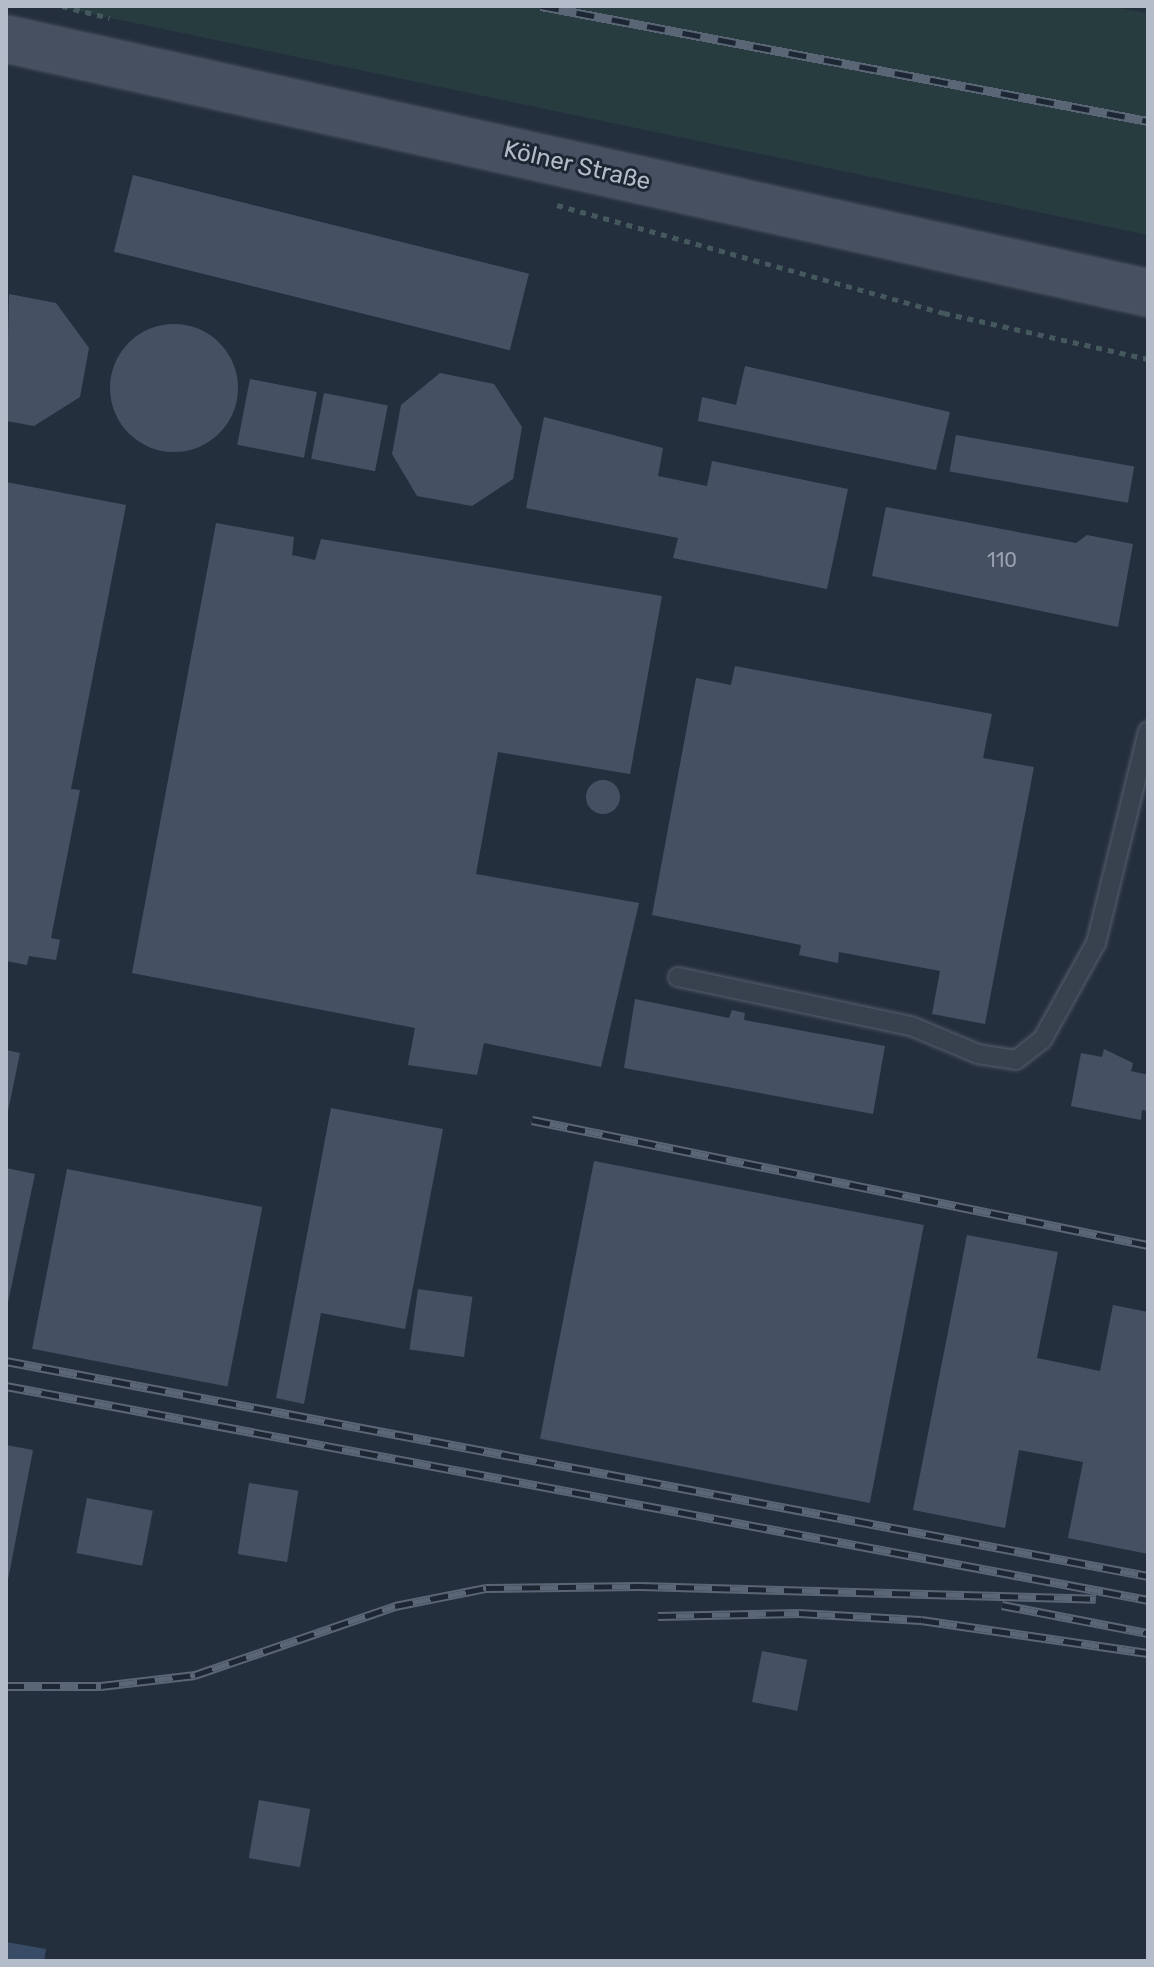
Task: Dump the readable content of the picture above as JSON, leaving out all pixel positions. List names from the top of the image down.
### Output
{
  "streets": {
    "main road": ["Kölner Straße"]
  },
  "house_numbers": ["110"]
}
